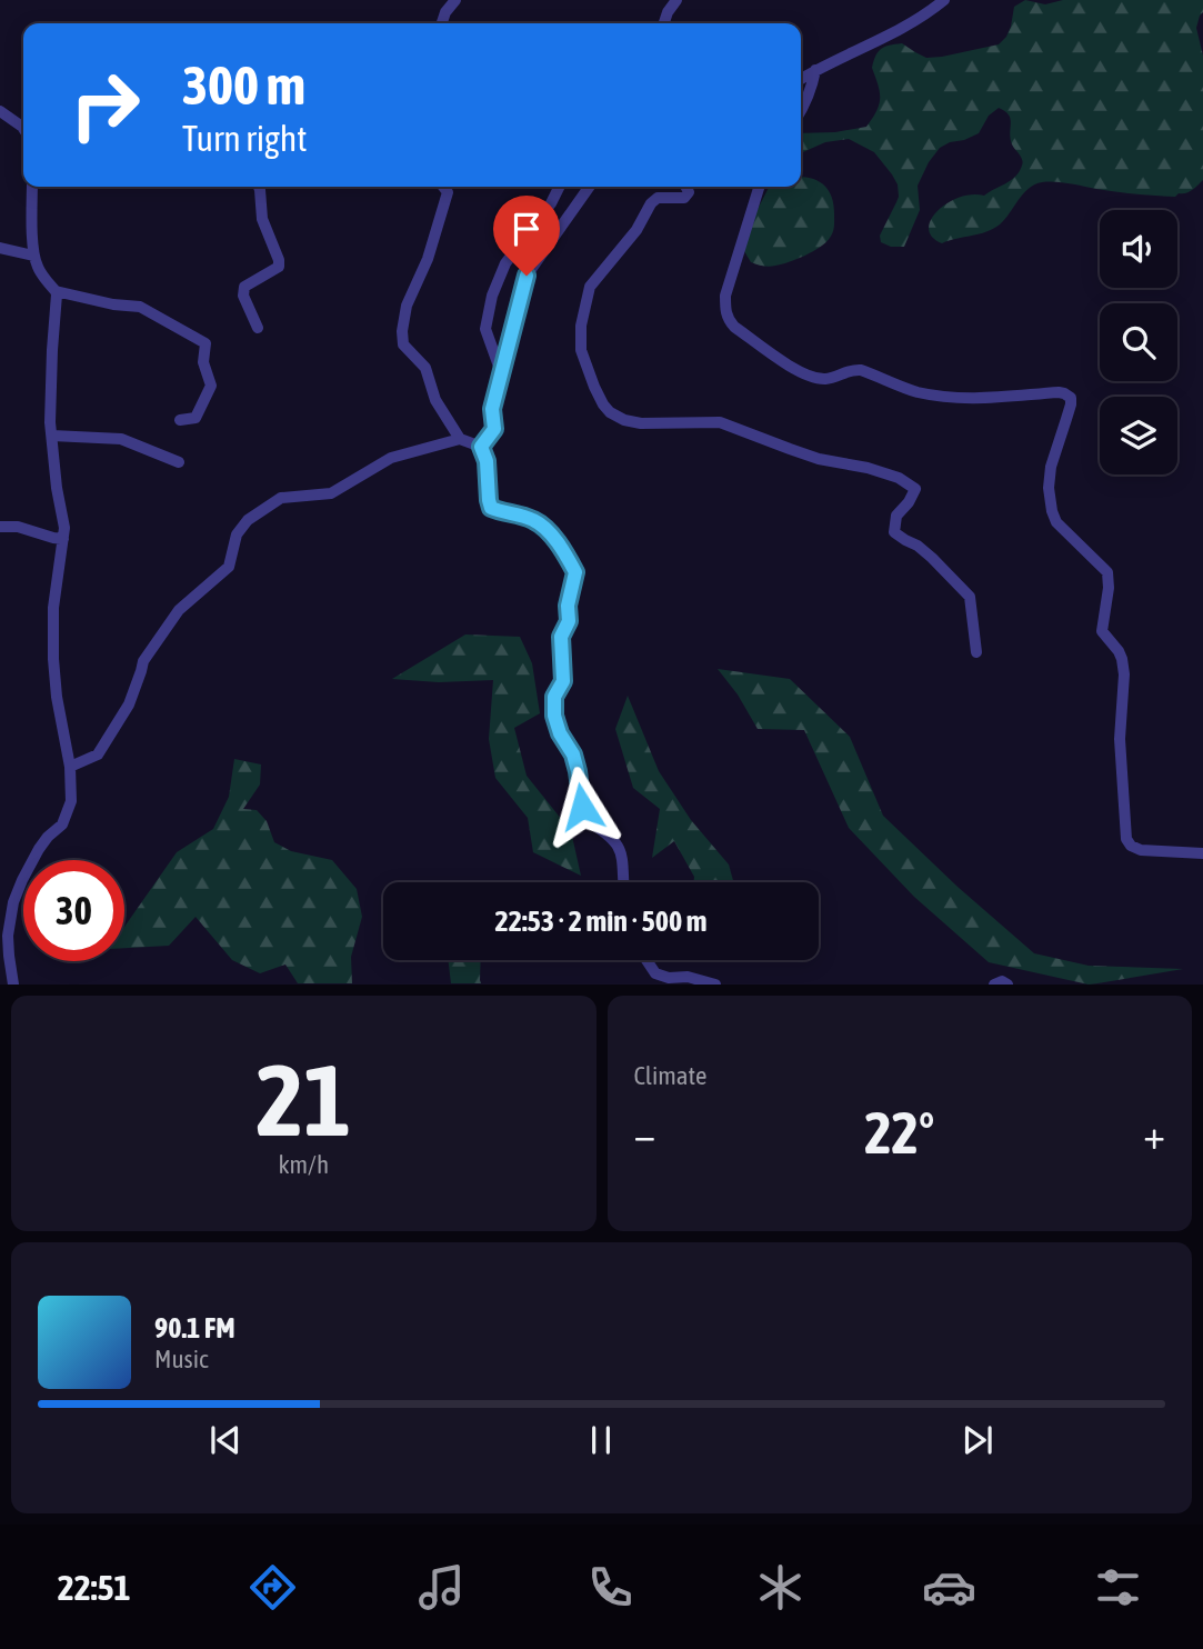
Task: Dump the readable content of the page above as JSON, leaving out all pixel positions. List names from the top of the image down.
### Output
{
  "page": {
    "turn": ["300 m", "Turn right"],
    "limit": "30",
    "trip": "22:53 · 2 min · 500 m",
    "tile": [
      ["21", "km/h"],
      "Climate"
    ],
    "heat": ["−", "22°", "+"],
    "song": ["90.1 FM", "Music"],
    "tabs": "22:51"
  }
}
